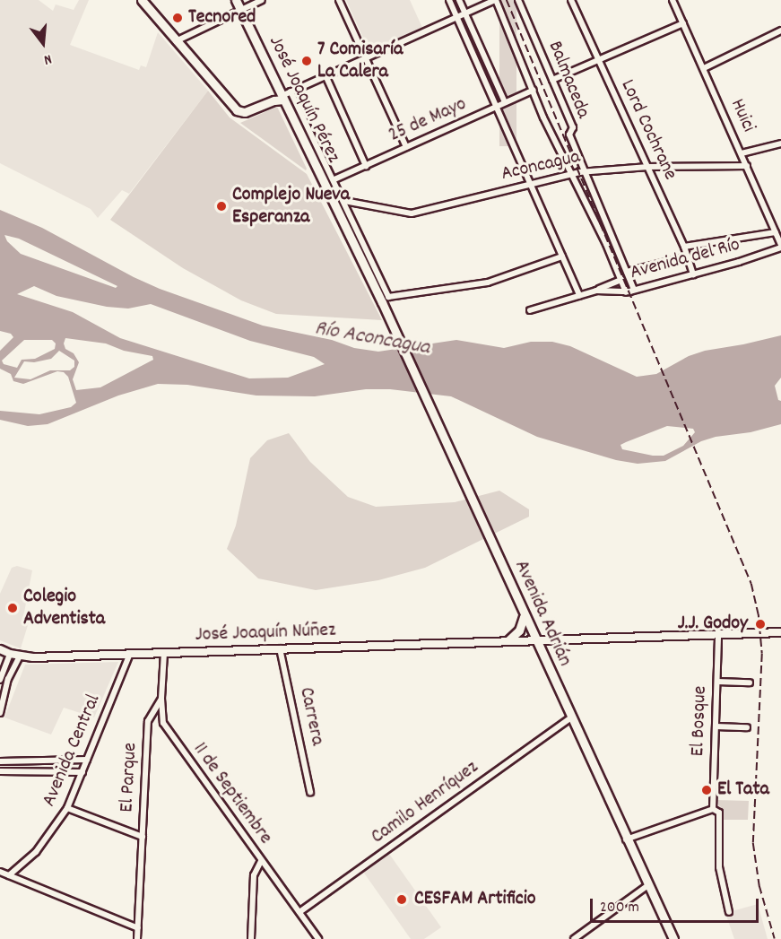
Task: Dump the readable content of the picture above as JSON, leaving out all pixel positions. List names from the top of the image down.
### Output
{
  "streets": {
    "main road": ["José Joaquín Pérez", "Avenida Adrián"],
    "street": [
      "Balmaceda",
      "Huici",
      "25 de Mayo",
      "Lord Cochrane",
      "Aconcagua",
      "Avenida del Río",
      "José Joaquín Núñez",
      "Carrera",
      "El Bosque",
      "Avenida Central",
      "El Parque",
      "11 de Septiembre",
      "Camilo Henríquez"
    ]
  },
  "crossings": [
    ["Balmaceda", "25 de Mayo"],
    ["Balmaceda", "Aconcagua"],
    ["Balmaceda", "Avenida del Río"],
    ["José Joaquín Pérez", "25 de Mayo"],
    ["José Joaquín Pérez", "Aconcagua"],
    ["José Joaquín Pérez", "Avenida Adrián"],
    ["Huici", "Aconcagua"],
    ["Huici", "Avenida del Río"],
    ["Lord Cochrane", "Aconcagua"],
    ["Lord Cochrane", "Avenida del Río"],
    ["Avenida Adrián", "José Joaquín Núñez"],
    ["Avenida Adrián", "Camilo Henríquez"],
    ["José Joaquín Núñez", "Carrera"],
    ["José Joaquín Núñez", "El Bosque"],
    ["José Joaquín Núñez", "Avenida Central"],
    ["Avenida Central", "El Parque"],
    ["El Parque", "11 de Septiembre"],
    ["11 de Septiembre", "Camilo Henríquez"]
  ],
  "water": ["Río Aconcagua"],
  "places": [
    "Tecnored",
    "7 Comisaría La Calera",
    "Complejo Nueva Esperanza",
    "Colegio Adventista",
    "J.J. Godoy",
    "El Tata",
    "CESFAM Artificio"
  ],
  "scale_bar": "200 m",
  "north": "bottom"
}
